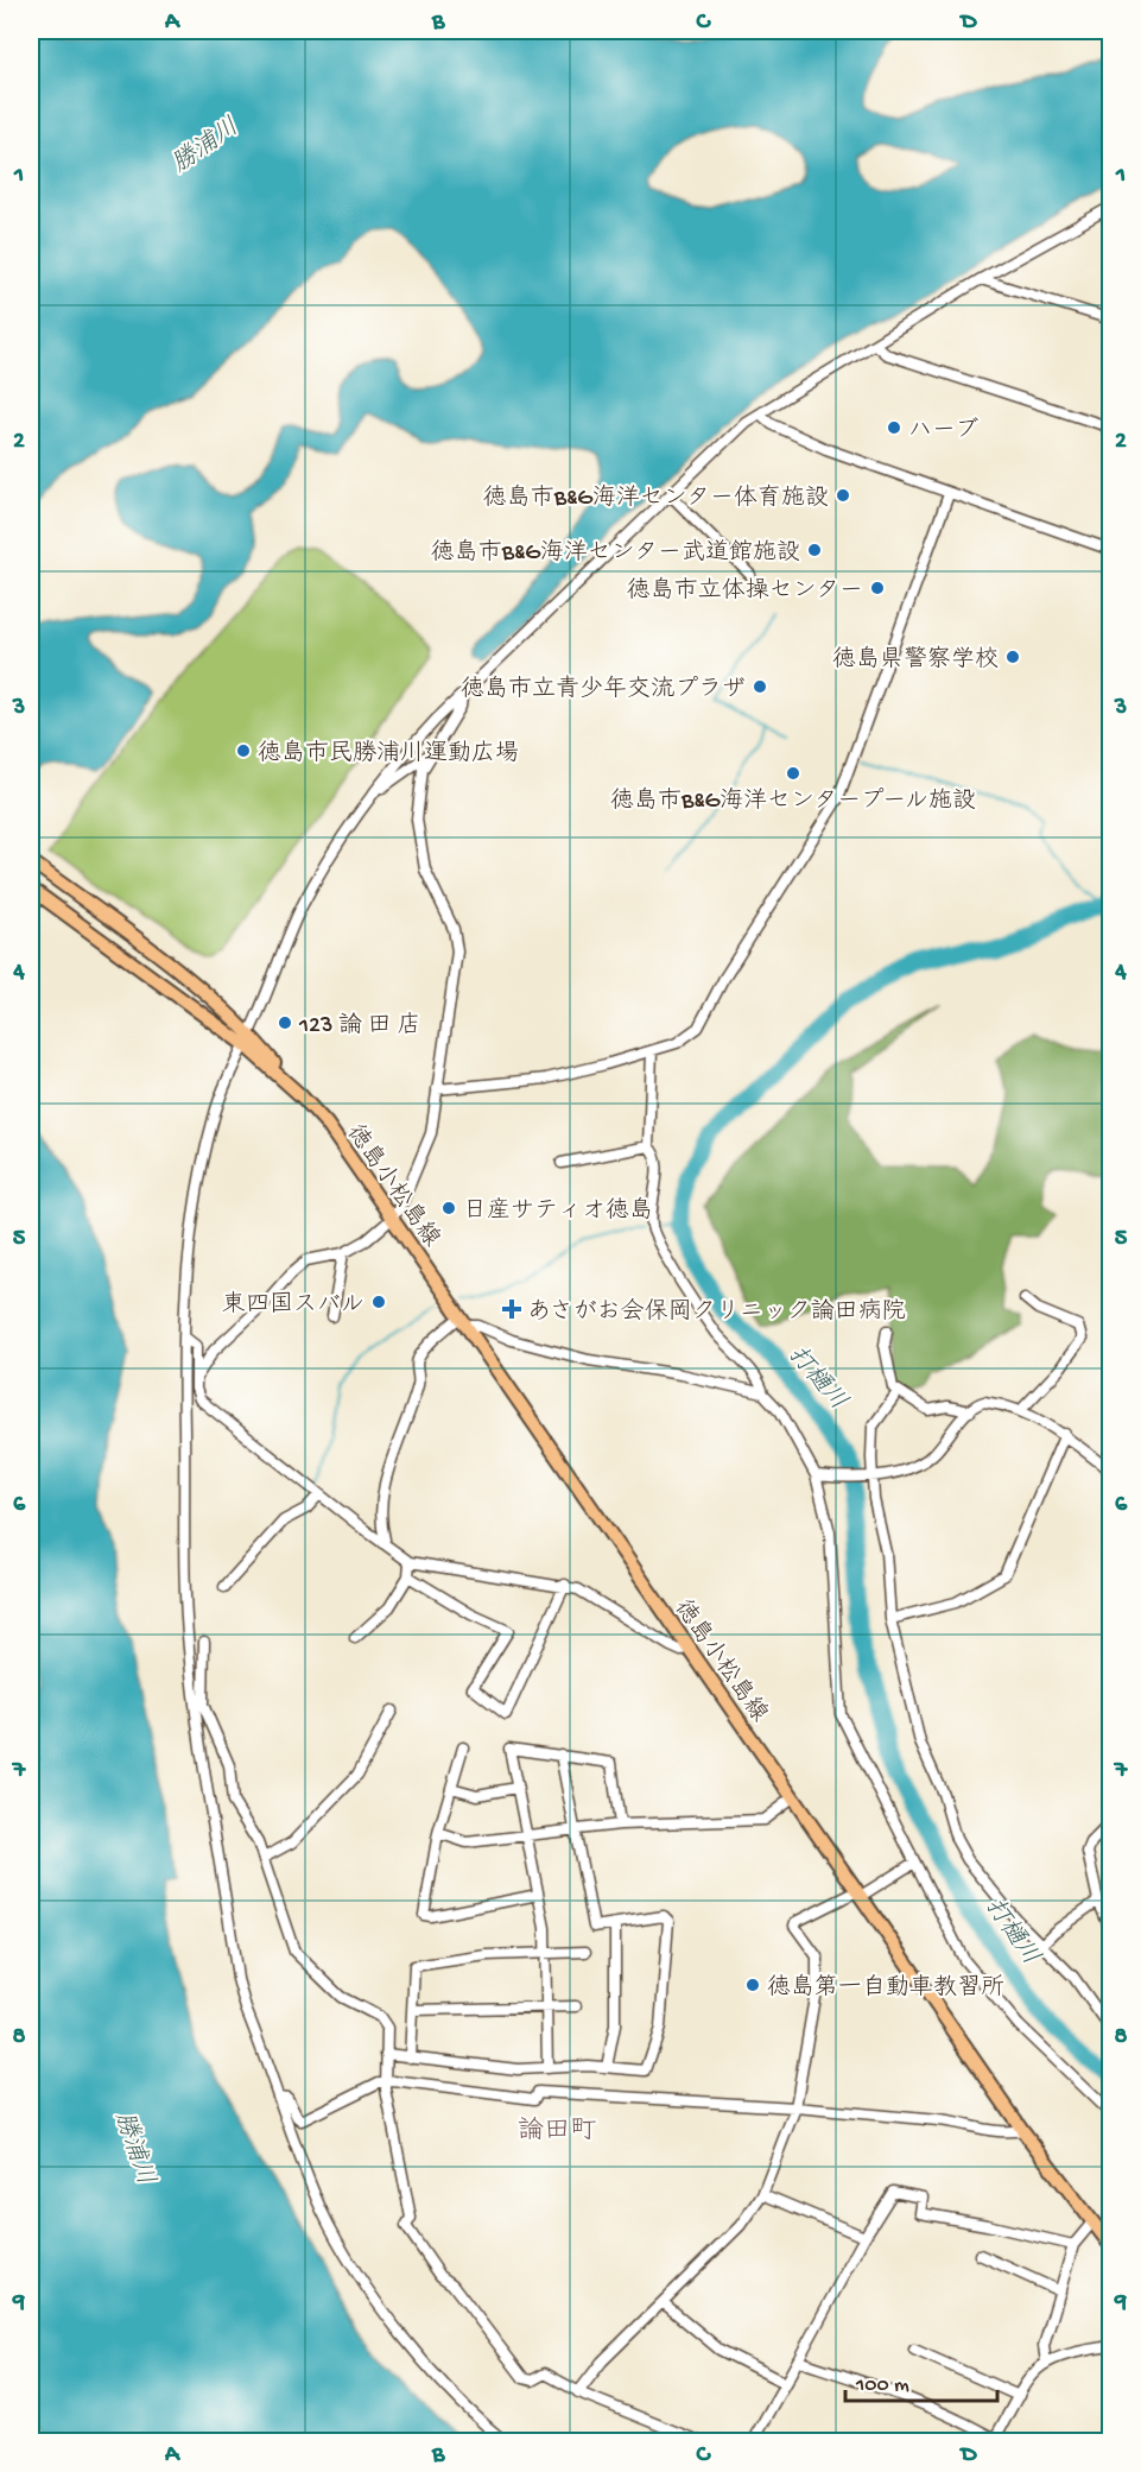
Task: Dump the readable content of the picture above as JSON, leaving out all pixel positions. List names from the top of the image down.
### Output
{
  "streets": {
    "main road": ["徳島小松島線"]
  },
  "districts": ["論田町"],
  "water": ["勝浦川", "打樋川"],
  "places": {
    "other": [
      "ハーブ",
      "徳島市B&G海洋センター体育施設",
      "徳島市B&G海洋センター武道館施設",
      "徳島市立体操センター",
      "徳島県警察学校",
      "徳島市立青少年交流プラザ",
      "徳島市民勝浦川運動広場",
      "徳島市B&G海洋センタープール施設",
      "123 論 田 店",
      "日産サティオ徳島",
      "東四国スバル",
      "徳島第一自動車教習所"
    ],
    "health": ["あさがお会保岡クリニック論田病院"]
  },
  "scale_bar": "100 m",
  "grid": {
    "columns": [
      "A",
      "B",
      "C",
      "D"
    ],
    "rows": [
      "1",
      "2",
      "3",
      "4",
      "5",
      "6",
      "7",
      "8",
      "9"
    ]
  }
}
